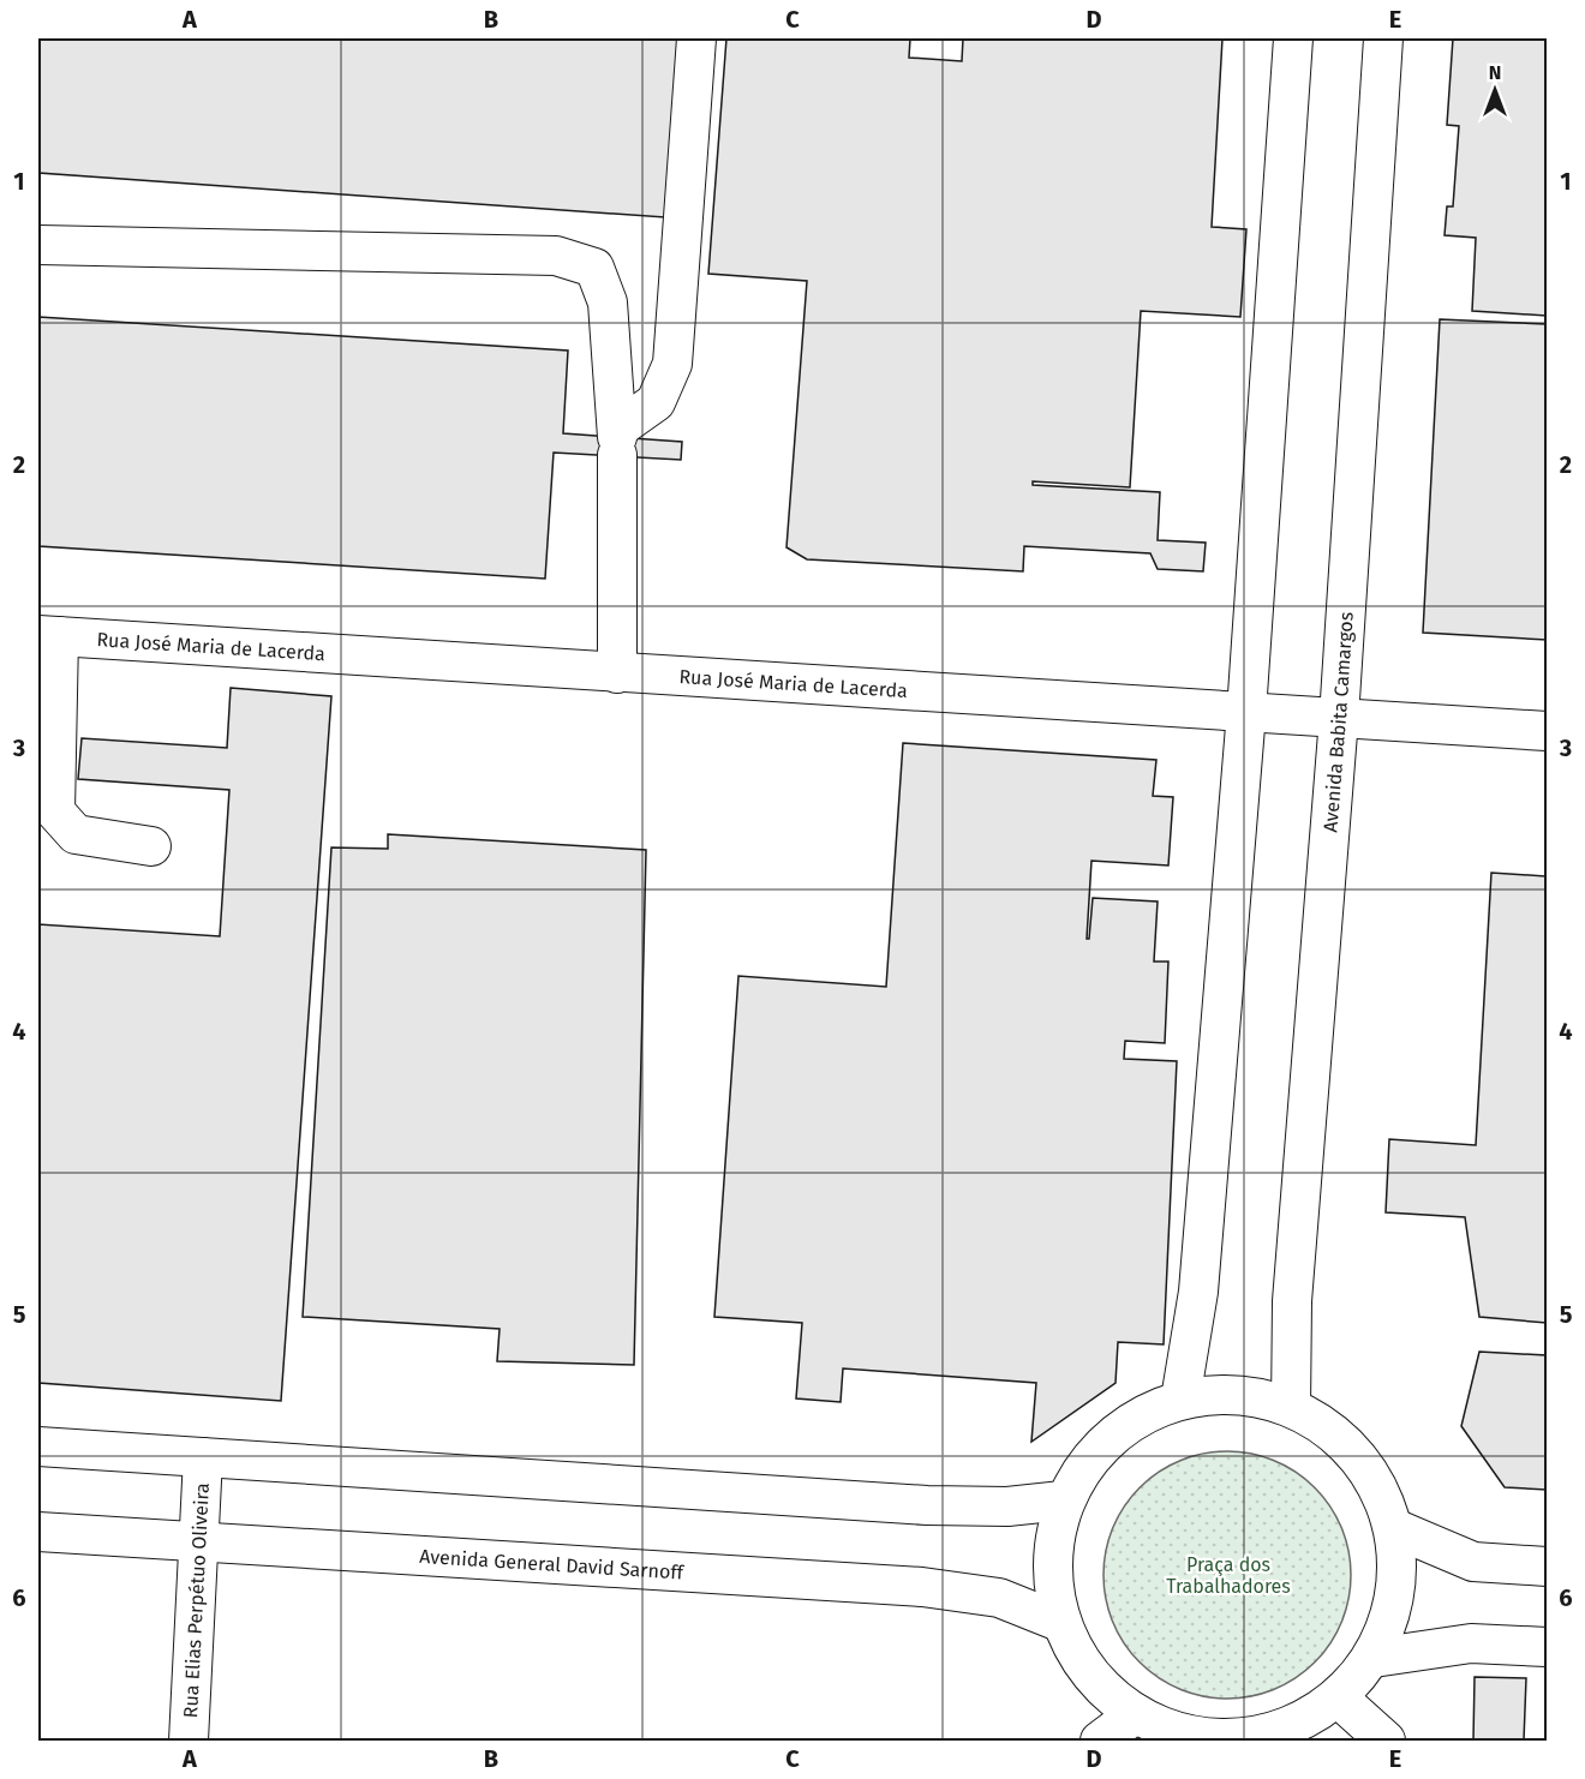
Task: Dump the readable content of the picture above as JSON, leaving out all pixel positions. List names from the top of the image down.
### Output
{
  "streets": {
    "street": [
      "Rua José Maria de Lacerda",
      "Avenida Babita Camargos",
      "Avenida General David Sarnoff",
      "Rua Elias Perpétuo Oliveira"
    ]
  },
  "crossings": [
    ["Rua José Maria de Lacerda", "Avenida Babita Camargos"],
    ["Avenida General David Sarnoff", "Rua Elias Perpétuo Oliveira"]
  ],
  "parks": ["Praça dos Trabalhadores"],
  "north": "top",
  "grid": {
    "columns": [
      "A",
      "B",
      "C",
      "D",
      "E"
    ],
    "rows": [
      "1",
      "2",
      "3",
      "4",
      "5",
      "6"
    ]
  }
}
